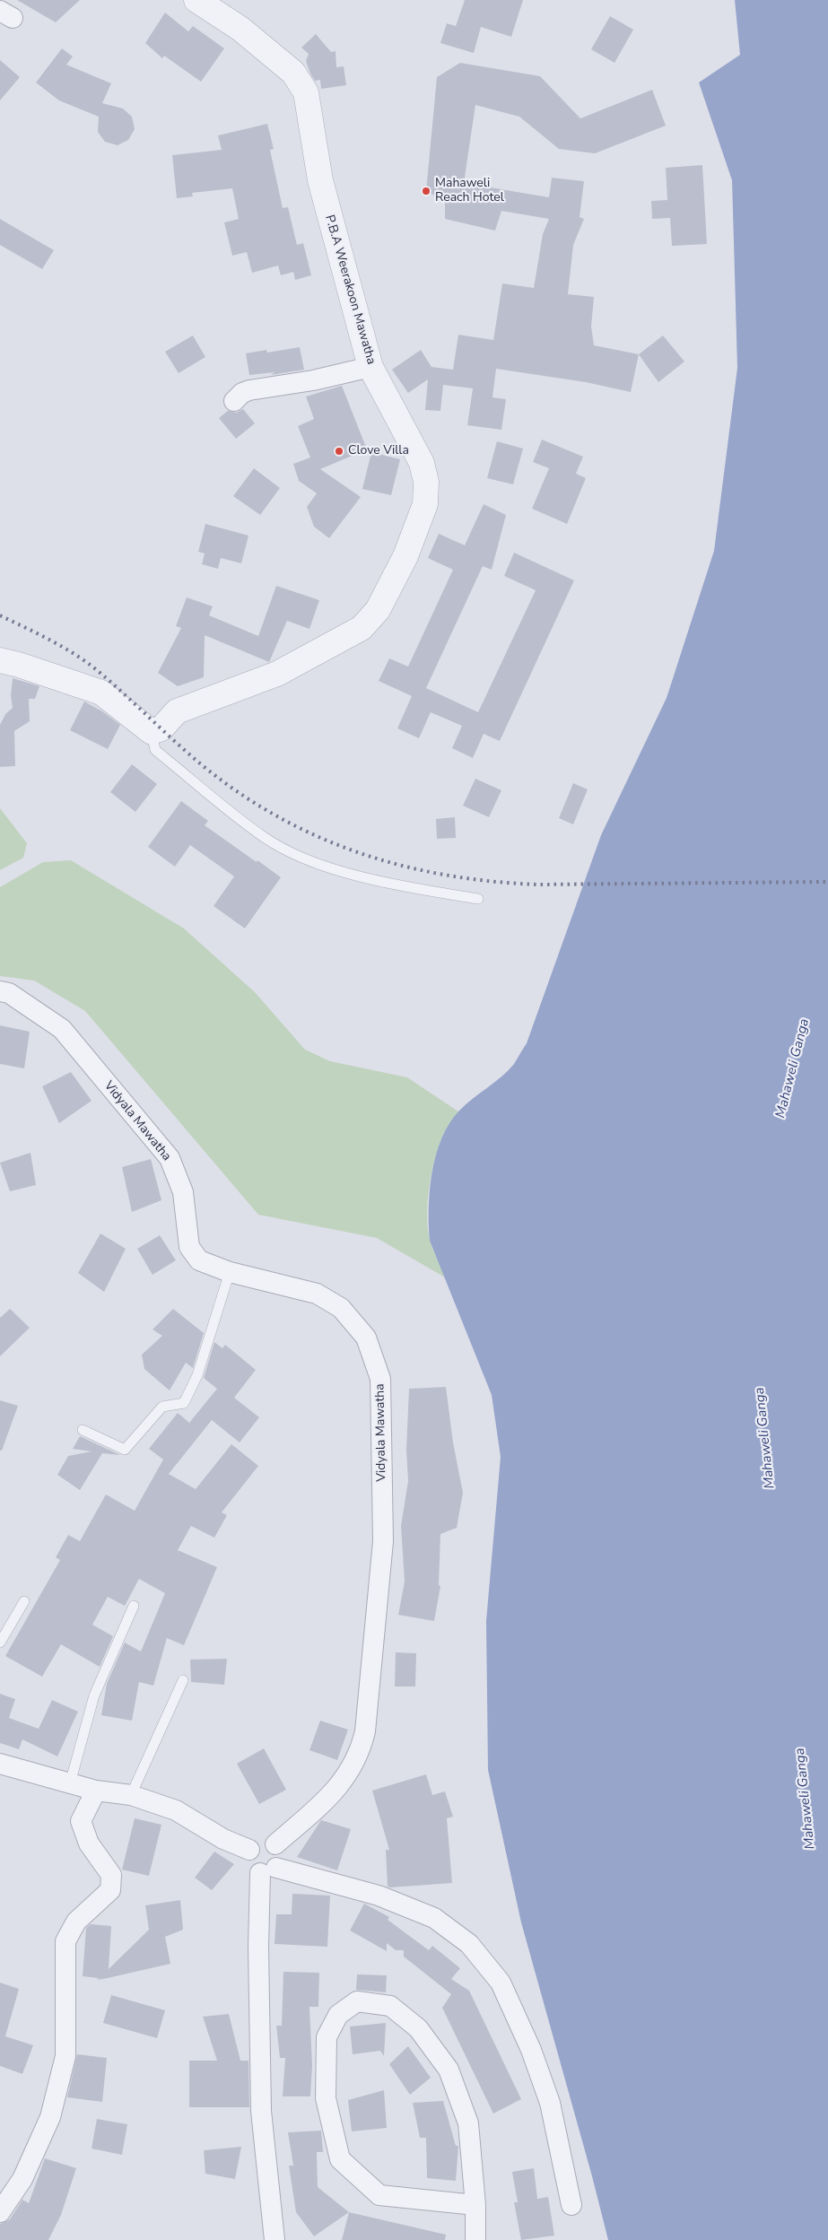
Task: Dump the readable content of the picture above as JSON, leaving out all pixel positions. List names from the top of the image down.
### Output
{
  "streets": {
    "street": ["P.B.A Weerakoon Mawatha", "Vidyala Mawatha"]
  },
  "water": ["Mahaweli Ganga"],
  "places": ["Mahaweli Reach Hotel", "Clove Villa"]
}
